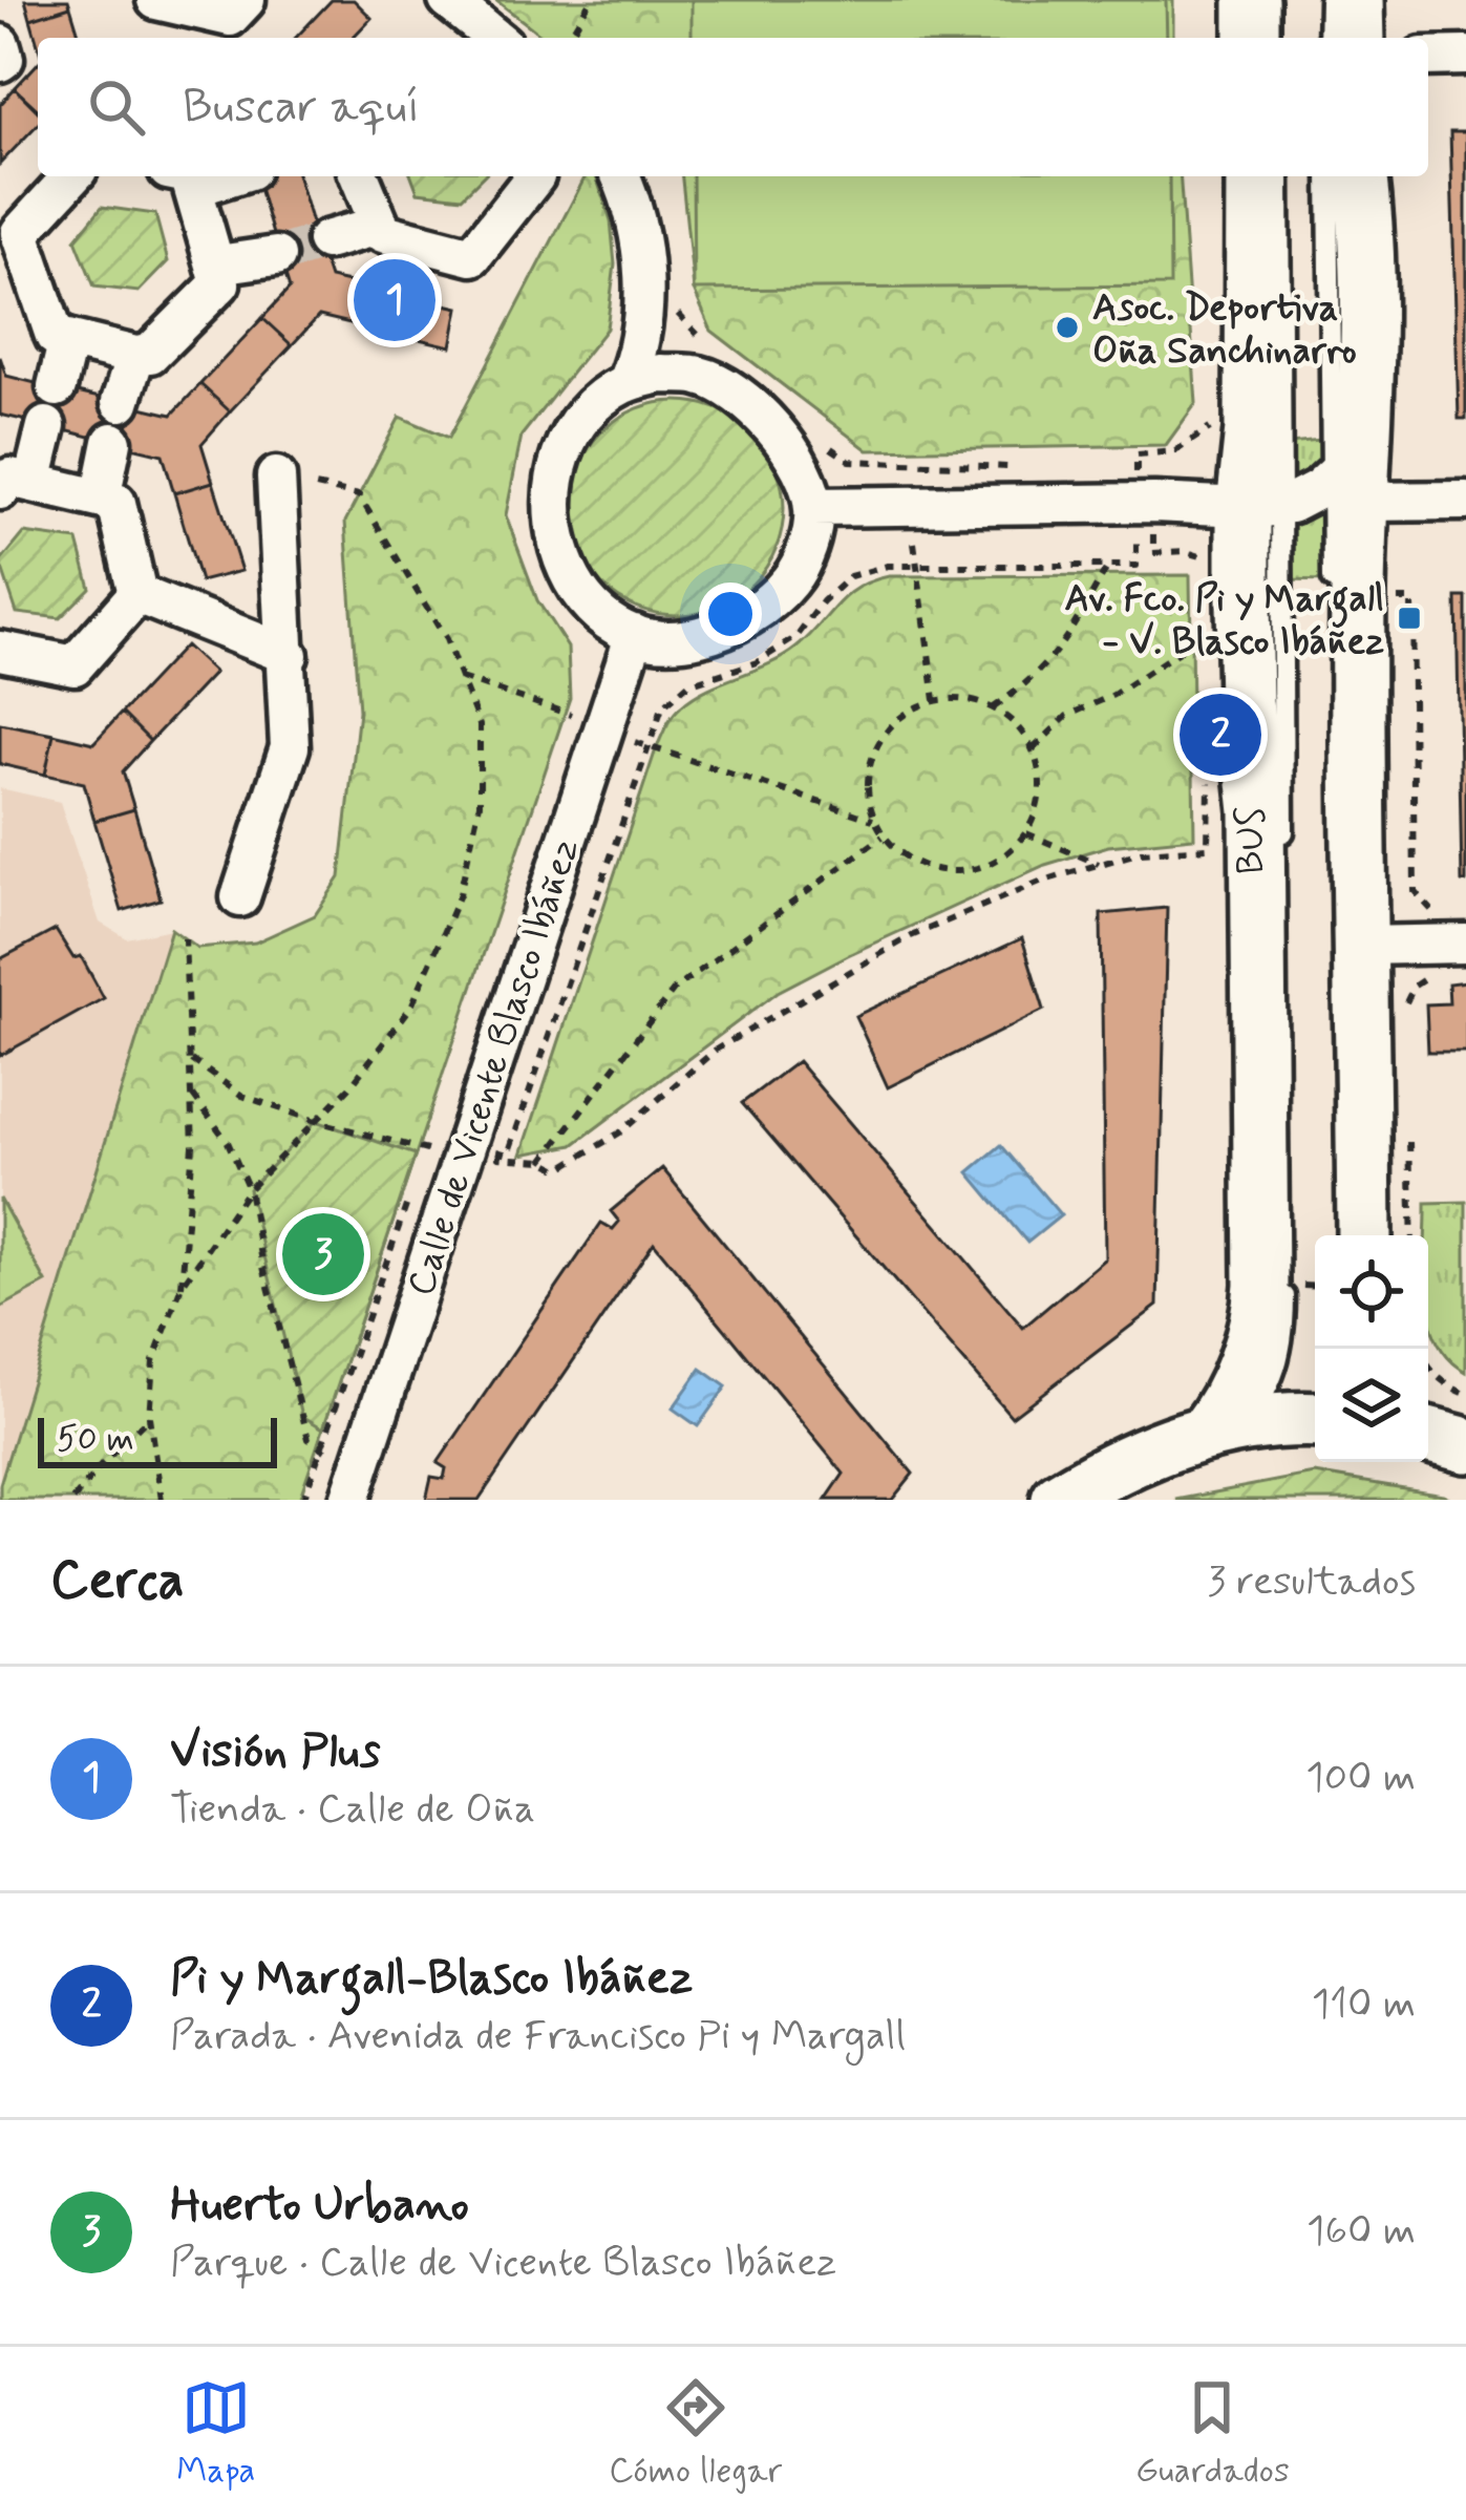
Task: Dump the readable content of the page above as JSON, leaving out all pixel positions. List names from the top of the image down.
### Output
{
  "streets": {
    "street": ["Calle de Vicente Blasco Ibáñez"],
    "lane": ["BUS"]
  },
  "places": {
    "other": ["Asoc. Deportiva Oña Sanchinarro"],
    "transit": ["Av. Fco. Pi y Margall - V. Blasco Ibáñez"]
  },
  "scale_bar": "50 m",
  "page": {
    "search": "Buscar aquí",
    "pins": ["1", "2", "3"],
    "scale": "50 m",
    "heading": ["Cerca", "3 resultados"],
    "list": [
      {
        "mark": "1",
        "name": "Visión Plus",
        "note": "Tienda · Calle de Oña",
        "value": "100 m"
      },
      {
        "mark": "2",
        "name": "Pi y Margall-Blasco Ibáñez",
        "note": "Parada · Avenida de Francisco Pi y Margall",
        "value": "110 m"
      },
      {
        "mark": "3",
        "name": "Huerto Urbano",
        "note": "Parque · Calle de Vicente Blasco Ibáñez",
        "value": "160 m"
      }
    ],
    "nav": ["Mapa", "Cómo llegar", "Guardados"]
  }
}
